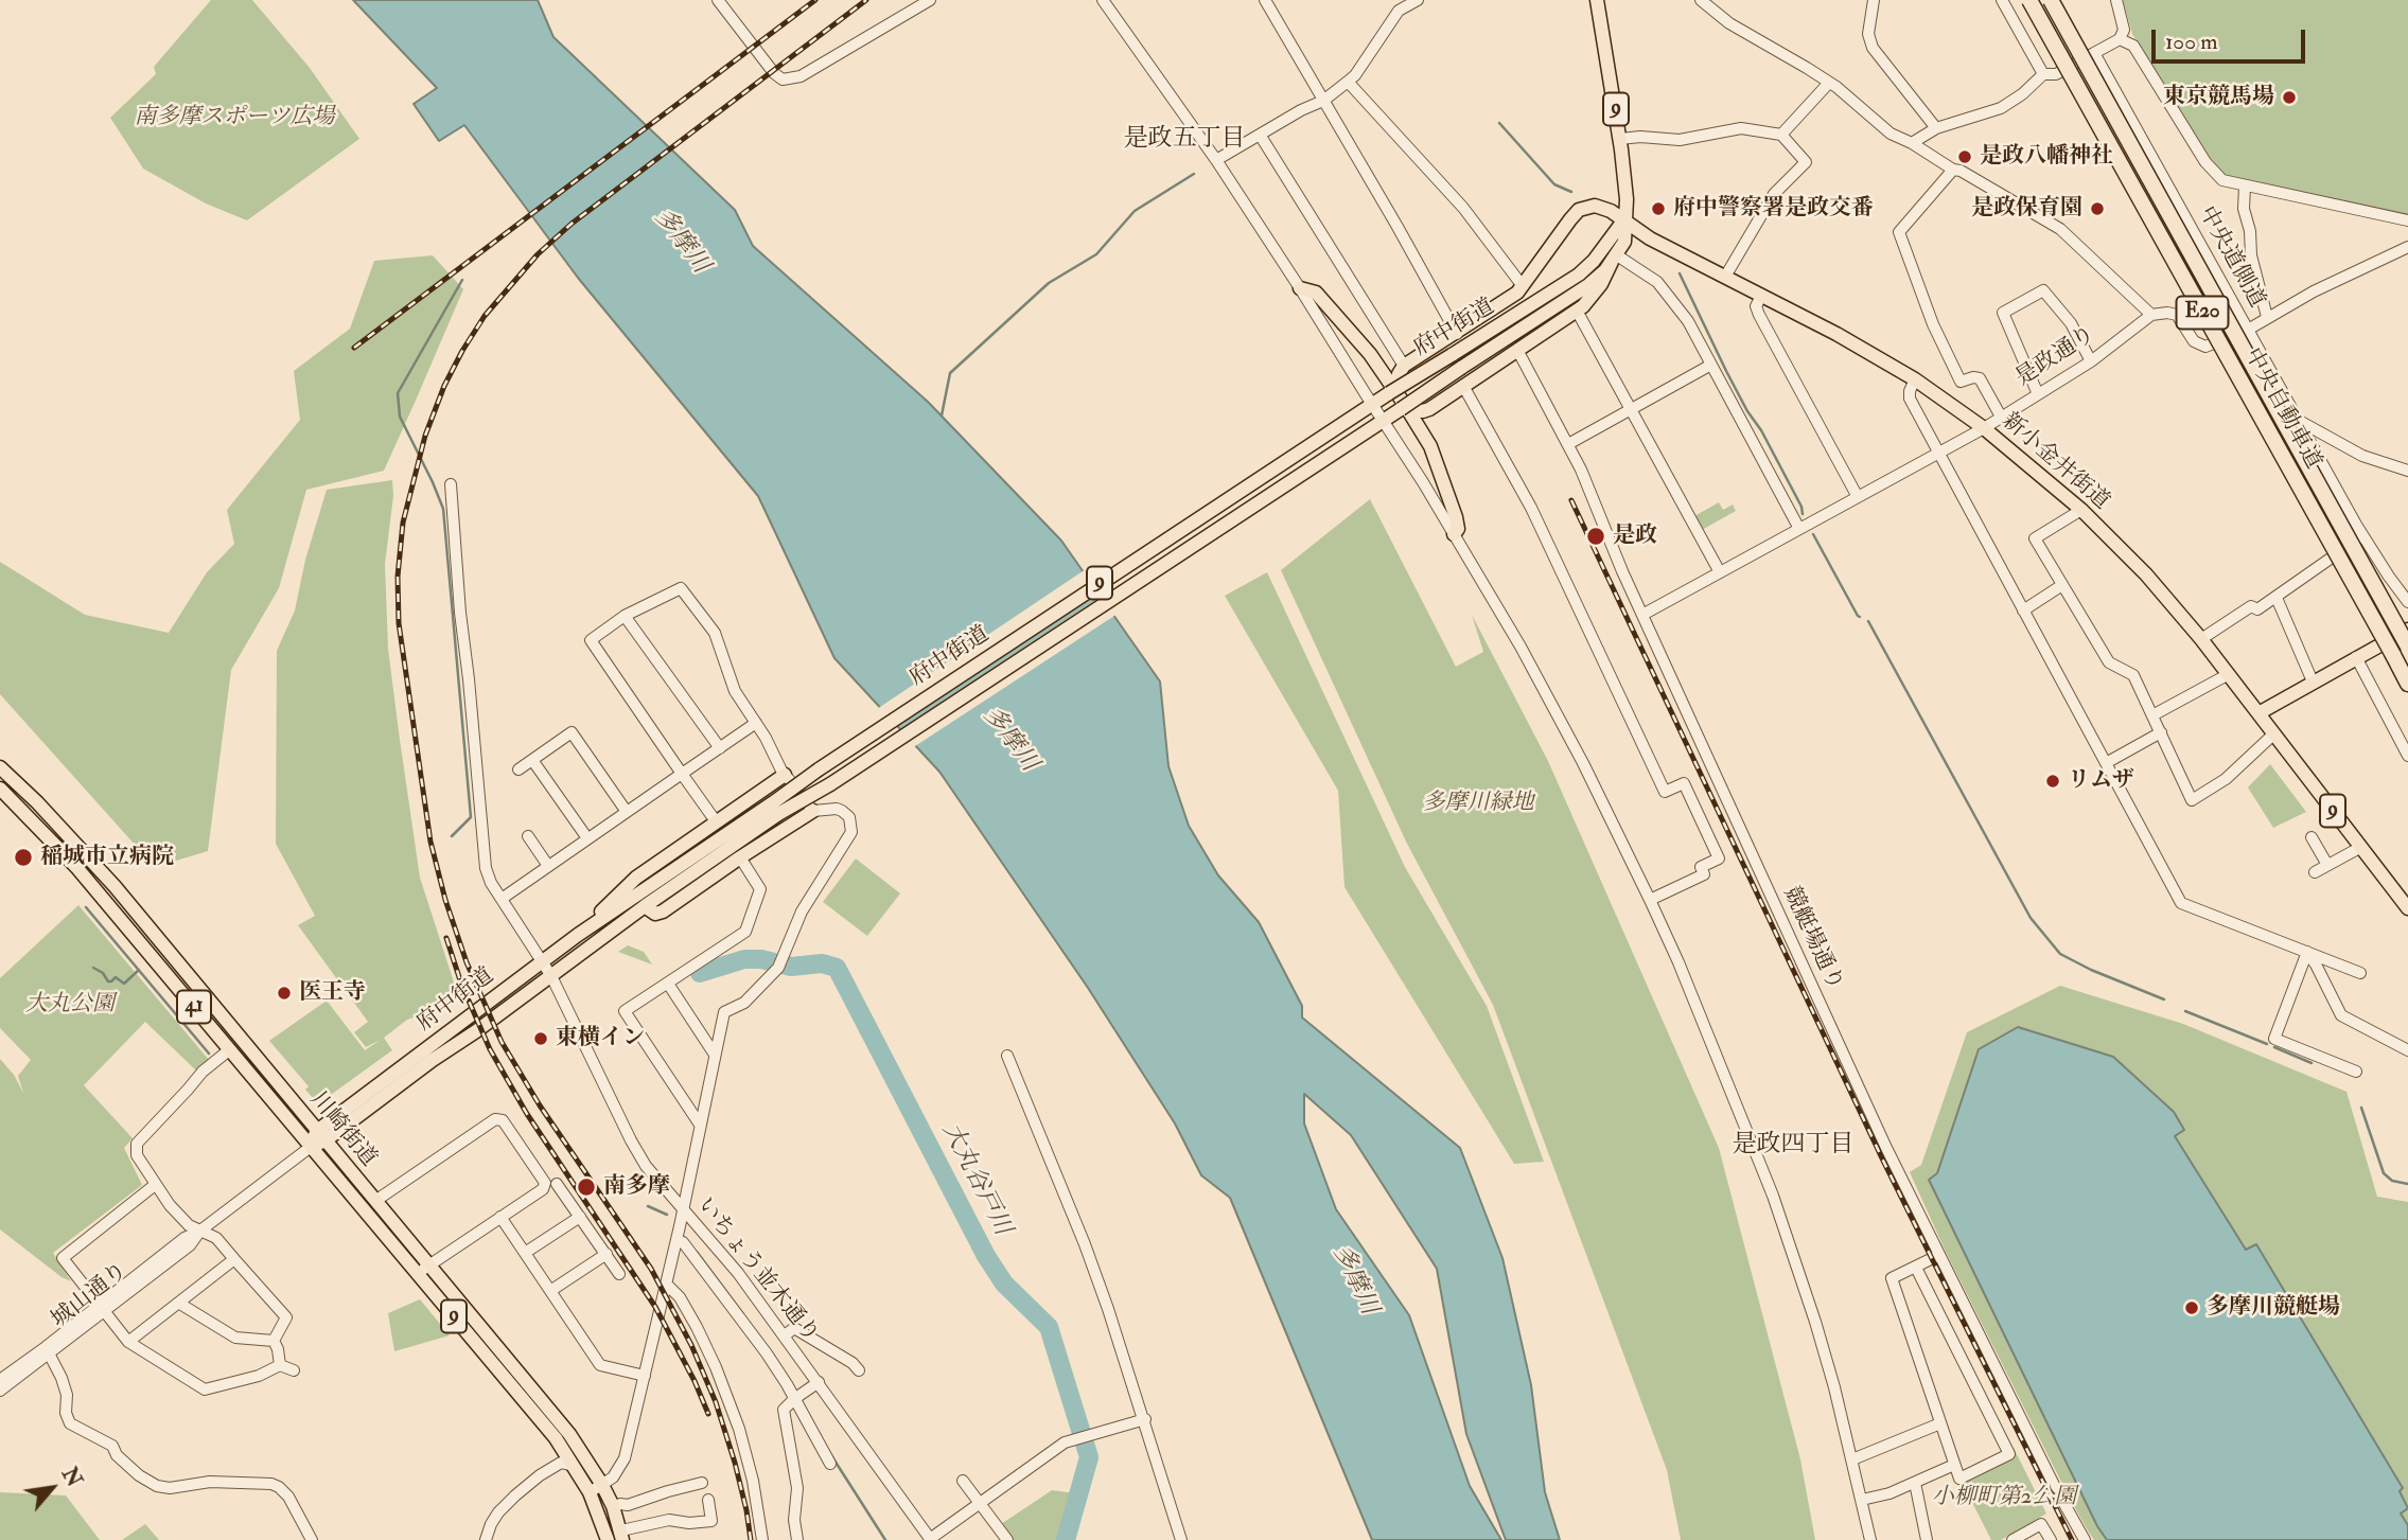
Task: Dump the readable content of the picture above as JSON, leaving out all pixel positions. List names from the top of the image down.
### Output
{
  "streets": {
    "highway": ["E20", "中央自動車道"],
    "main road": [
      "9",
      "府中街道",
      "新小金井街道",
      "41",
      "川崎街道"
    ],
    "street": [
      "中央道側道",
      "是政通り",
      "競艇場通り",
      "いちょう並木通り",
      "城山通り"
    ]
  },
  "crossings": [
    ["9", "府中街道"],
    ["9", "新小金井街道"],
    ["府中街道", "新小金井街道"],
    ["府中街道", "川崎街道"],
    ["府中街道", "いちょう並木通り"],
    ["是政通り", "新小金井街道"],
    ["是政通り", "競艇場通り"],
    ["川崎街道", "城山通り"]
  ],
  "districts": ["是政五丁目", "是政四丁目"],
  "water": ["多摩川", "大丸谷戸川"],
  "parks": [
    "南多摩スポーツ広場",
    "多摩川緑地",
    "大丸公園",
    "小柳町第2公園"
  ],
  "places": [
    "東京競馬場",
    "是政八幡神社",
    "府中警察署是政交番",
    "是政保育園",
    "是政",
    "リムザ",
    "稲城市立病院",
    "医王寺",
    "東横イン",
    "南多摩",
    "多摩川競艇場"
  ],
  "scale_bar": "100 m",
  "north": "top right"
}
